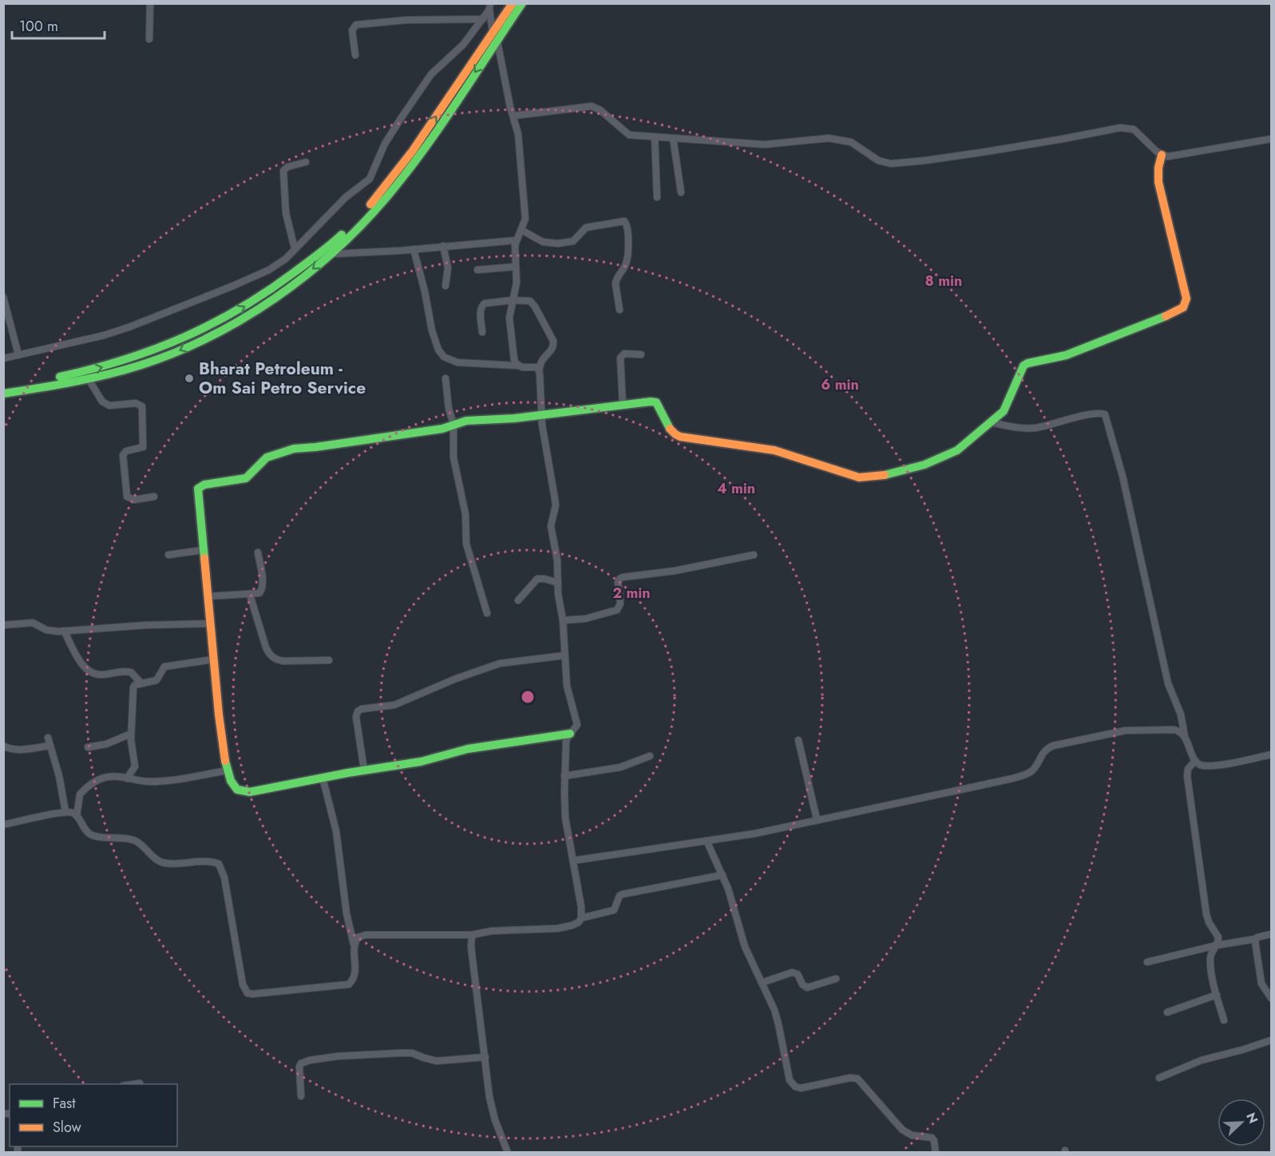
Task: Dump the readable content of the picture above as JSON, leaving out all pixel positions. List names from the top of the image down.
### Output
{
  "places": ["Bharat Petroleum - Om Sai Petro Service"],
  "legend": ["Fast", "Slow"],
  "scale_bar": "100 m",
  "north": "top right",
  "rings": [
    "8 min",
    "6 min",
    "4 min",
    "2 min"
  ]
}
